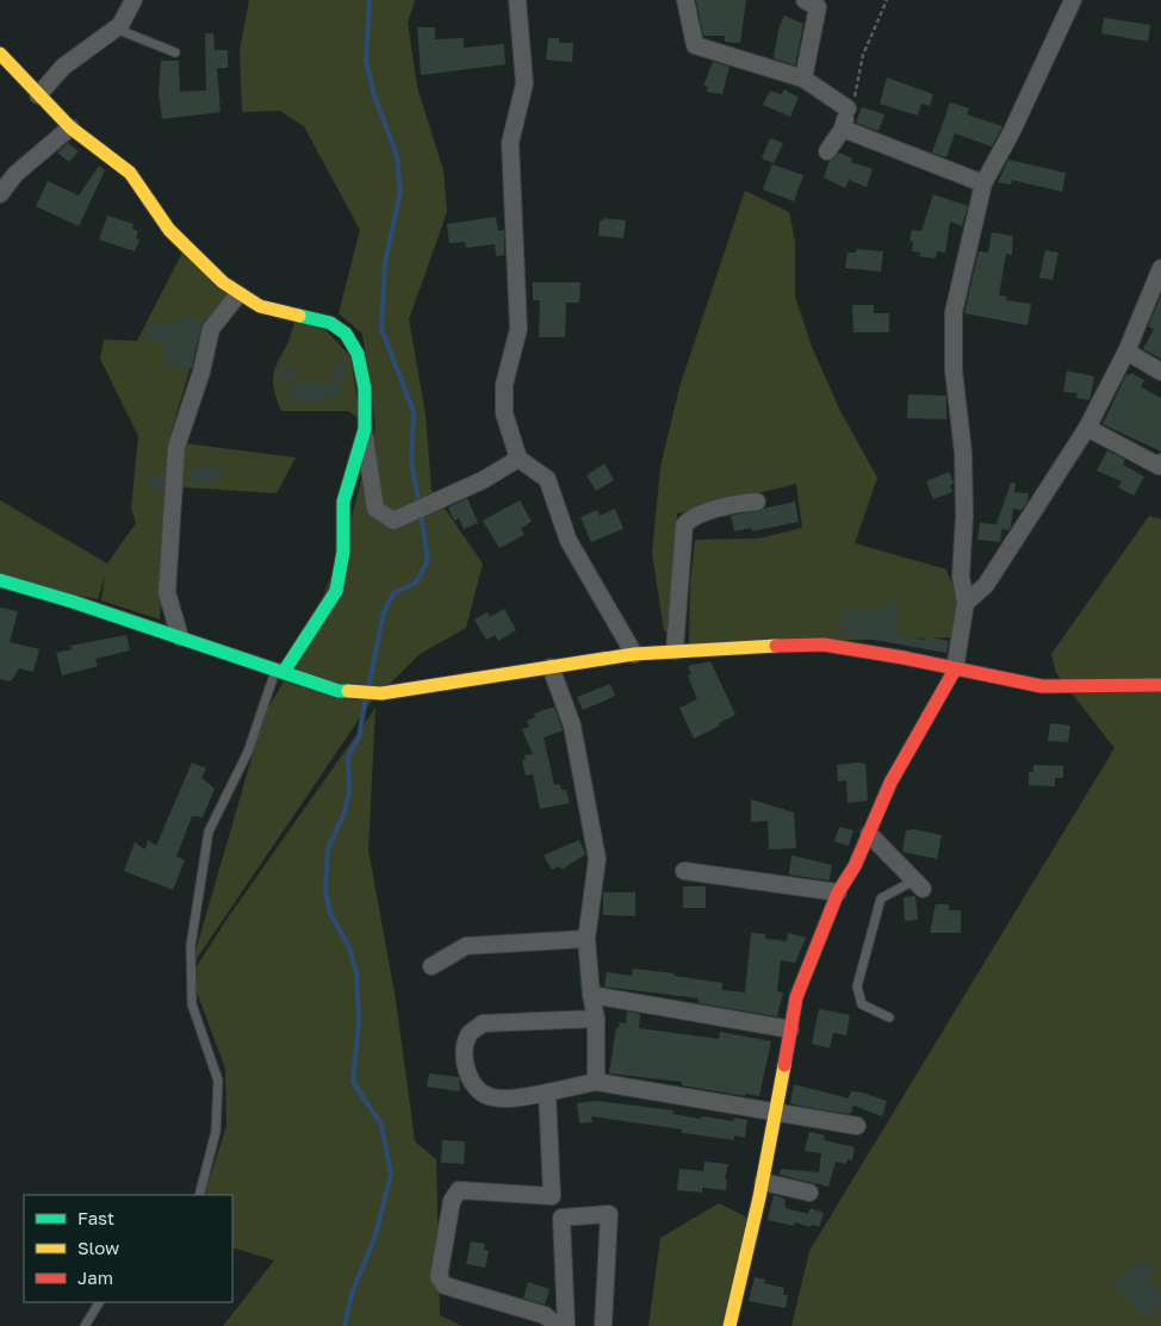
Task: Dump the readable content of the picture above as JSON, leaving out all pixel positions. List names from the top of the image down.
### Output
{
  "legend": ["Fast", "Slow", "Jam"]
}
